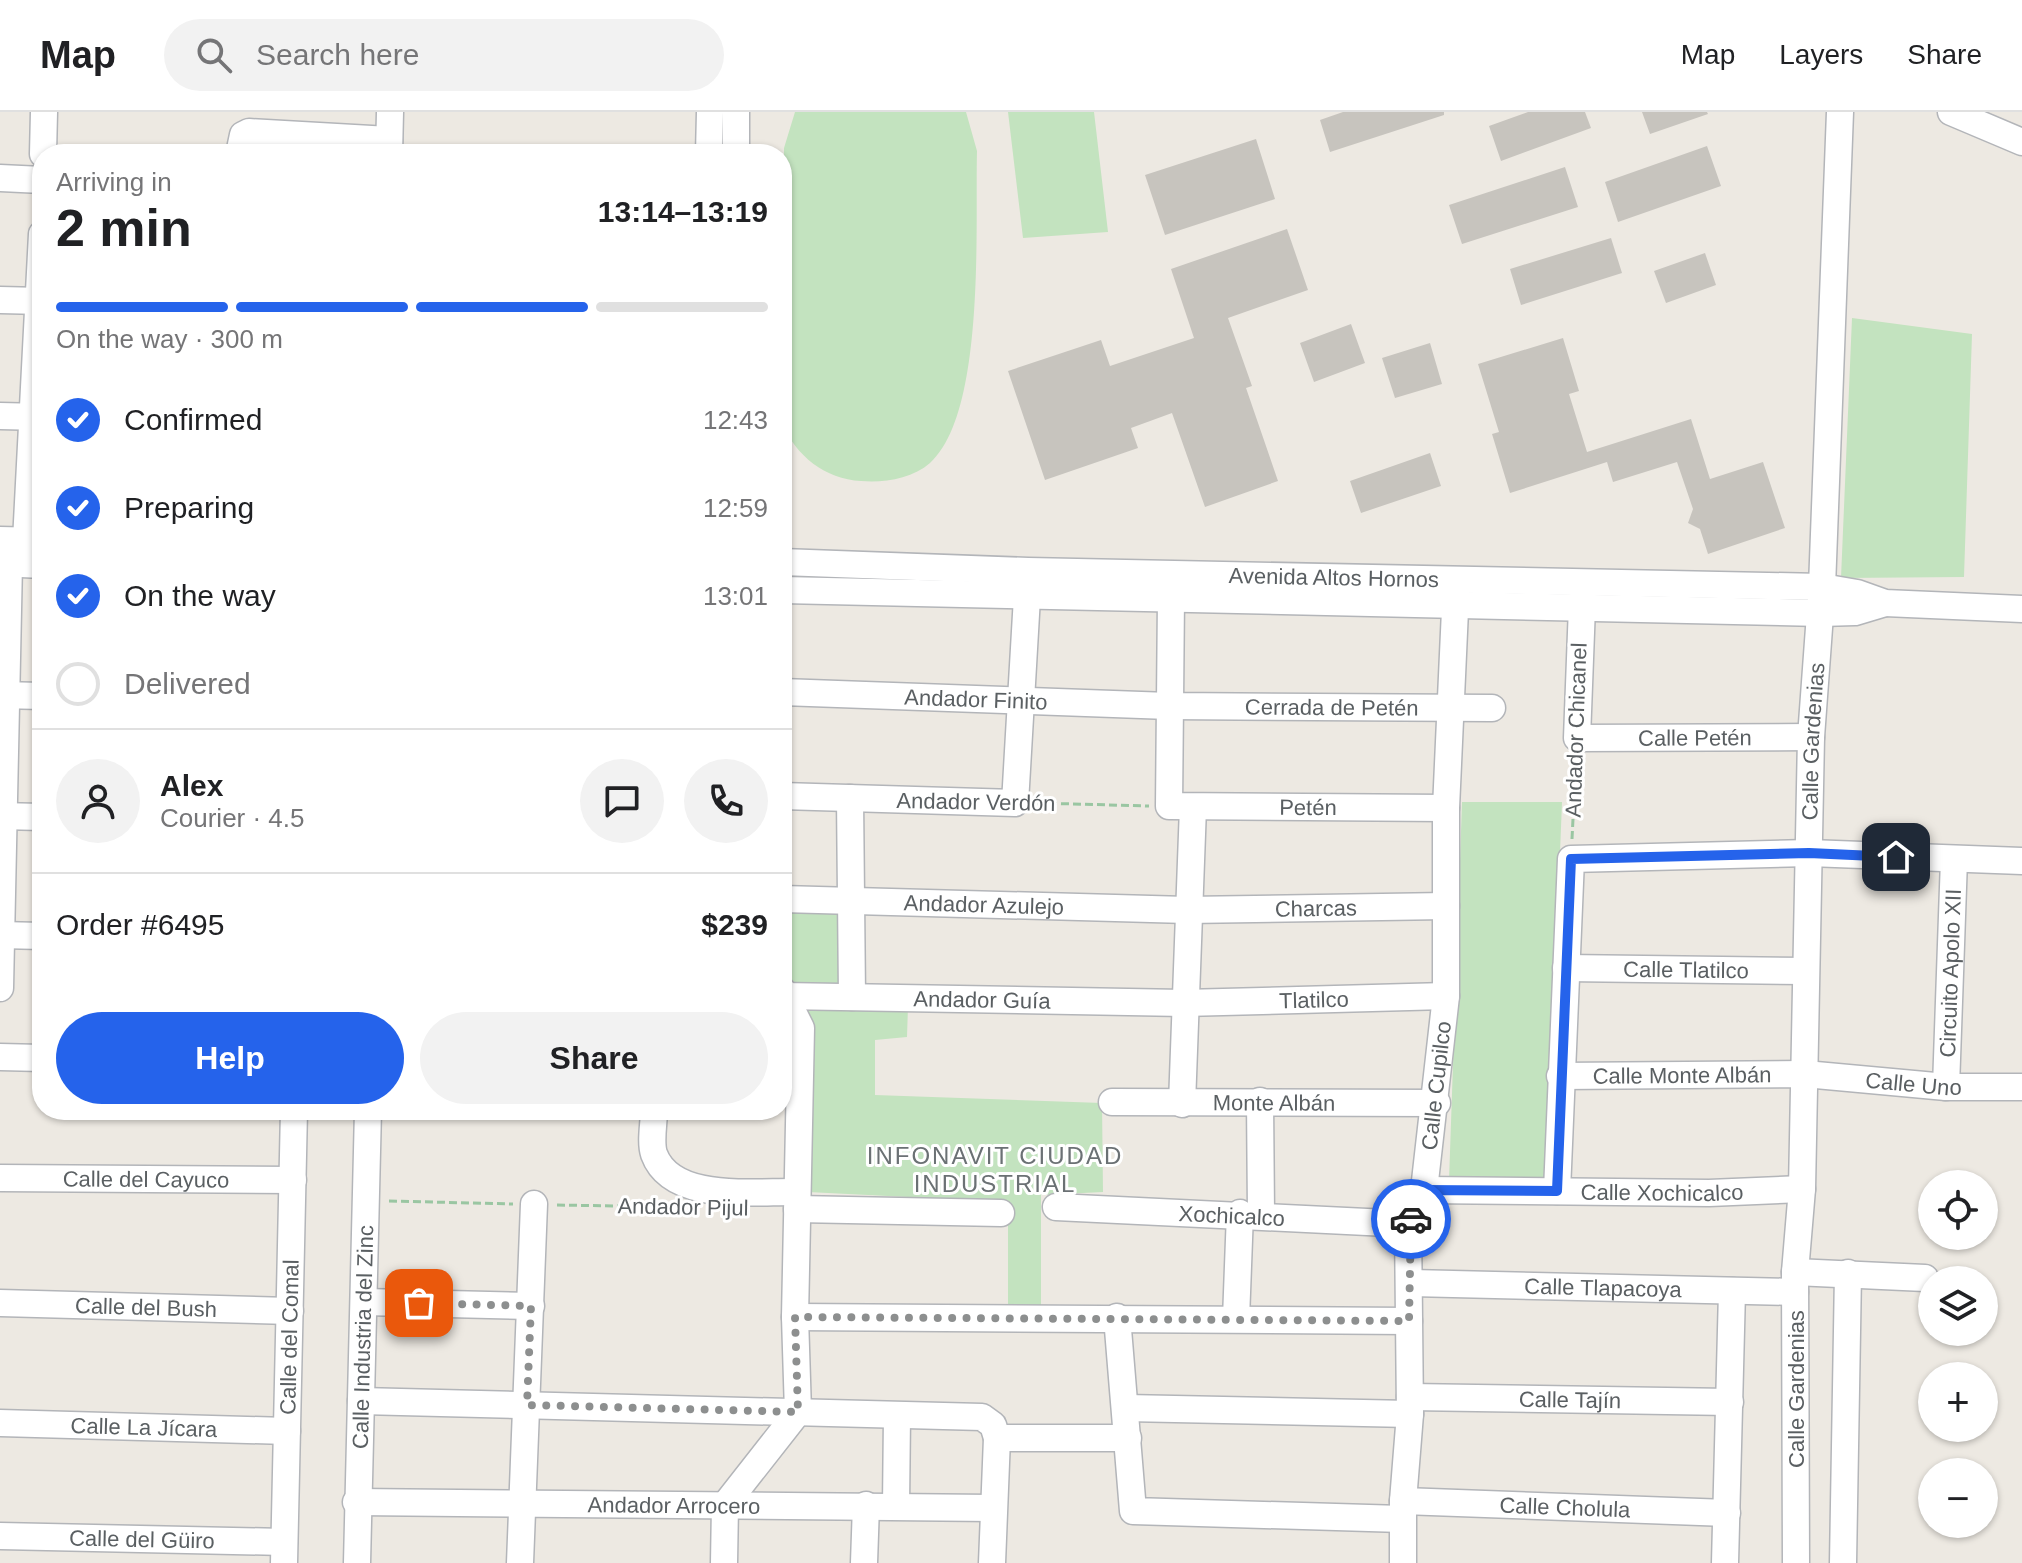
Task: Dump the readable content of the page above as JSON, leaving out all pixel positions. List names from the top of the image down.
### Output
{
  "streets": {
    "street": [
      "Avenida Altos Hornos",
      "Andador Finito",
      "Cerrada de Petén",
      "Andador Chicanel",
      "Calle Petén",
      "Calle Gardenias",
      "Andador Verdón",
      "Petén",
      "Andador Azulejo",
      "Charcas",
      "Calle Tlatilco",
      "Circuito Apolo XII",
      "Andador Guía",
      "Tlatilco",
      "Calle Monte Albán",
      "Calle Uno",
      "Calle Cupilco",
      "Monte Albán",
      "Calle del Cayuco",
      "Calle Xochicalco",
      "Xochicalco",
      "Calle Tlapacoya",
      "Calle del Bush",
      "Calle del Comal",
      "Calle Industria del Zinc",
      "Calle Tajín",
      "Calle La Jícara",
      "Andador Arrocero",
      "Calle Cholula",
      "Calle del Güiro"
    ],
    "path": ["Andador Pijul"]
  },
  "crossings": [
    ["Avenida Altos Hornos", "Andador Chicanel"],
    ["Avenida Altos Hornos", "Calle Gardenias"],
    ["Avenida Altos Hornos", "Calle Cupilco"],
    ["Andador Finito", "Cerrada de Petén"],
    ["Cerrada de Petén", "Calle Cupilco"],
    ["Andador Chicanel", "Calle Petén"],
    ["Calle Petén", "Calle Gardenias"],
    ["Calle Gardenias", "Calle Tlatilco"],
    ["Calle Gardenias", "Calle Monte Albán"],
    ["Calle Gardenias", "Calle Uno"],
    ["Calle Gardenias", "Calle Xochicalco"],
    ["Calle Gardenias", "Calle Tlapacoya"],
    ["Andador Verdón", "Petén"],
    ["Petén", "Calle Cupilco"],
    ["Andador Azulejo", "Charcas"],
    ["Charcas", "Calle Cupilco"],
    ["Circuito Apolo XII", "Calle Uno"],
    ["Andador Guía", "Tlatilco"],
    ["Tlatilco", "Calle Cupilco"],
    ["Calle Monte Albán", "Calle Uno"],
    ["Calle Cupilco", "Monte Albán"],
    ["Calle Cupilco", "Calle Xochicalco"],
    ["Calle Cupilco", "Xochicalco"],
    ["Calle Cupilco", "Calle Tlapacoya"],
    ["Calle Cupilco", "Calle Tajín"],
    ["Calle Cupilco", "Calle Cholula"],
    ["Calle del Cayuco", "Calle del Comal"],
    ["Andador Pijul", "Calle Industria del Zinc"],
    ["Calle del Bush", "Calle del Comal"],
    ["Calle del Comal", "Calle La Jícara"],
    ["Calle del Comal", "Calle del Güiro"],
    ["Calle Industria del Zinc", "Andador Arrocero"]
  ],
  "districts": ["INFONAVIT CIUDAD INDUSTRIAL"],
  "page": {
    "header": "Map",
    "search": "Search here",
    "nav": ["Map", "Layers", "Share"],
    "heading": ["2 min", "Arriving in", "13:14–13:19"],
    "panel": [
      "Alex",
      "Courier · 4.5",
      "Order #6495",
      "$239"
    ],
    "bar": "On the way · 300 m",
    "list": [
      ["Confirmed", "12:43"],
      ["Preparing", "12:59"],
      ["On the way", "13:01"],
      "Delivered"
    ],
    "buttons": ["Help", "Share"],
    "map_buttons": ["+", "−"]
  }
}
